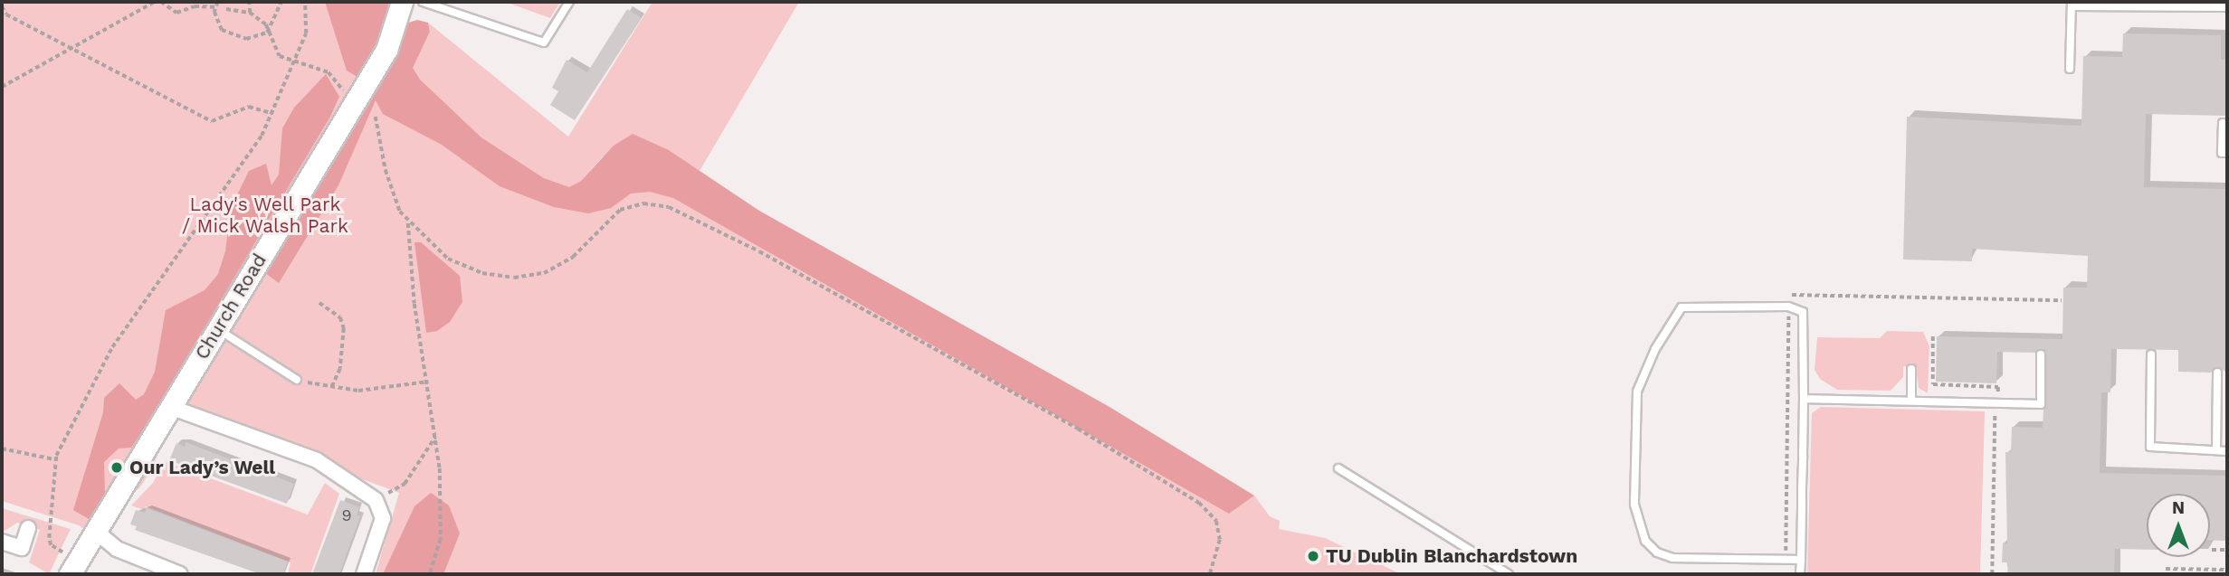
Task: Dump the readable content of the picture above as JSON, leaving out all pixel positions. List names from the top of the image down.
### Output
{
  "streets": {
    "street": ["Church Road"]
  },
  "parks": ["Lady's Well Park / Mick Walsh Park"],
  "places": ["Our Lady’s Well", "TU Dublin Blanchardstown"],
  "house_numbers": ["9"],
  "north": "top"
}
